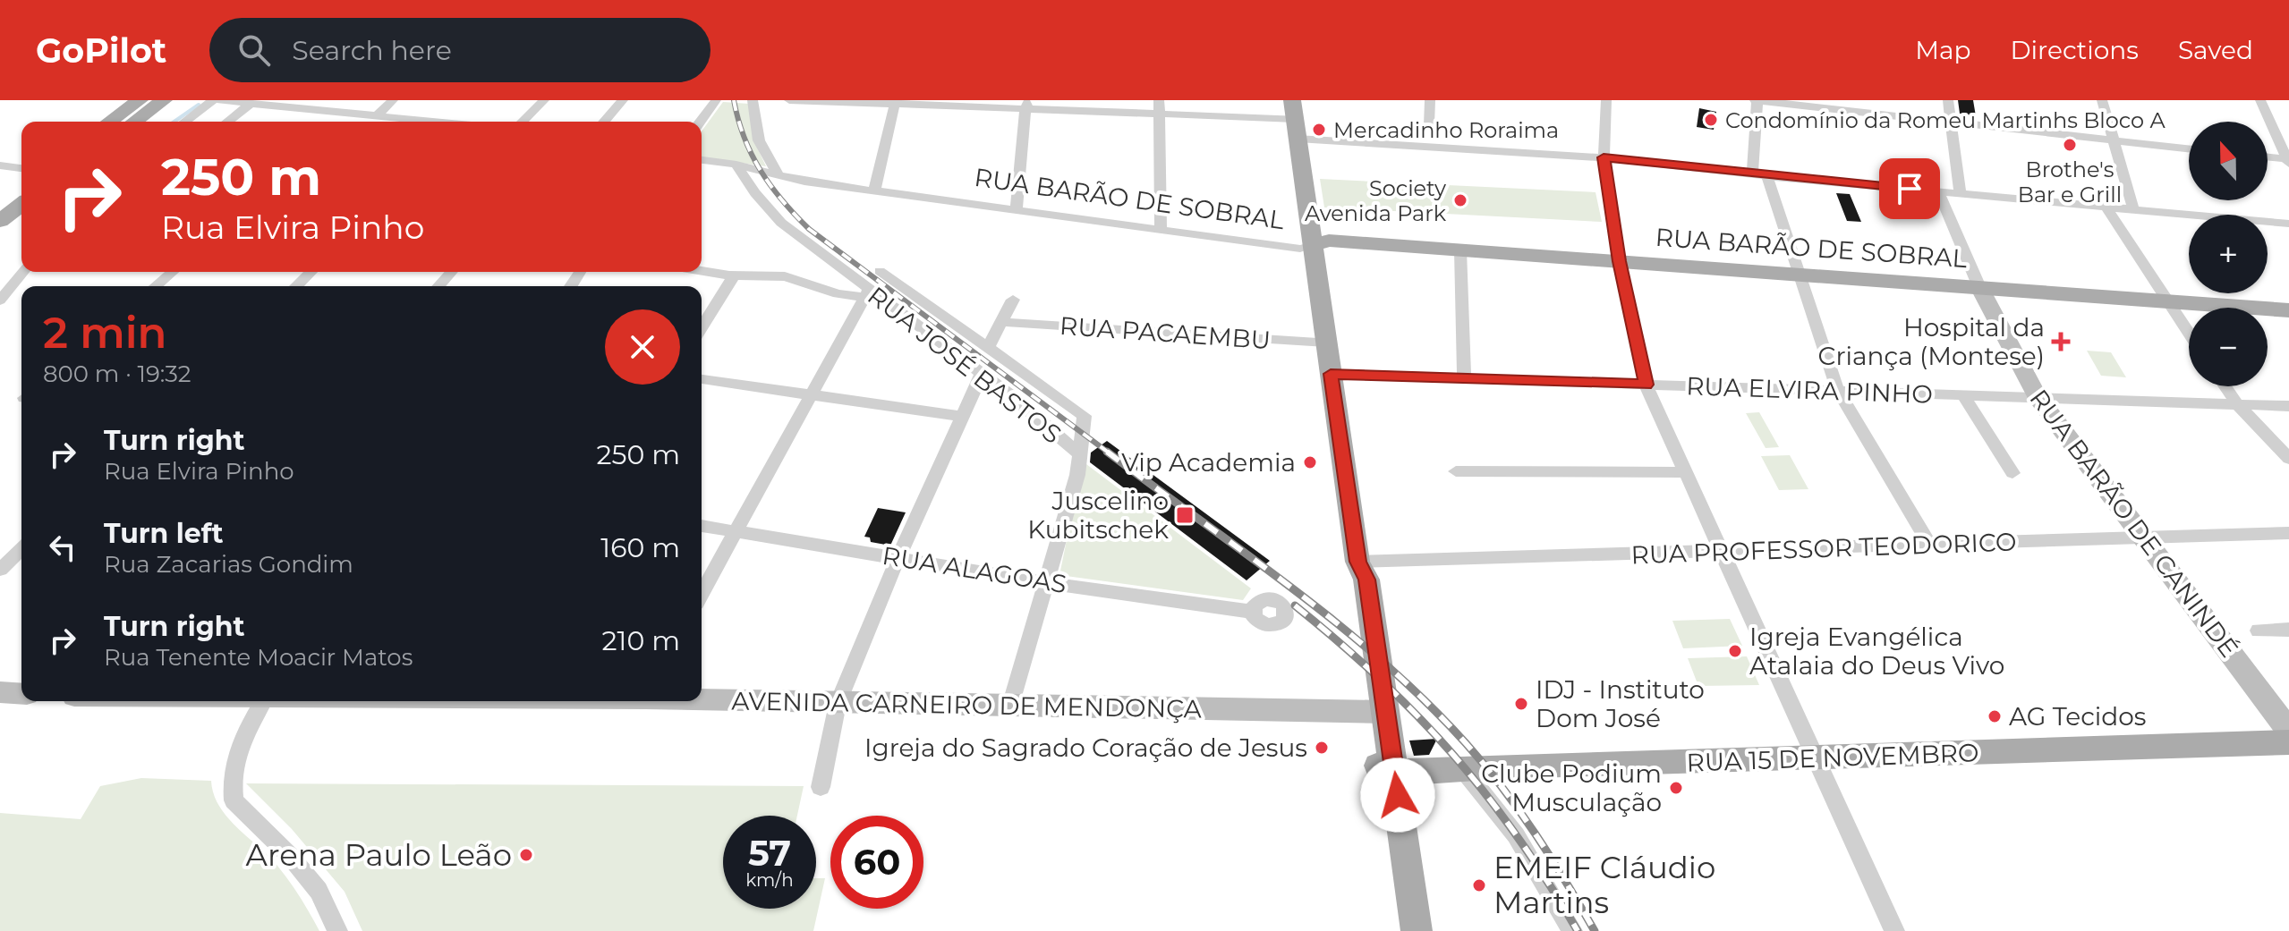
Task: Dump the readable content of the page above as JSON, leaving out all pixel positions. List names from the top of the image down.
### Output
{
  "streets": {
    "main road": [
      "RUA BARÃO DE SOBRAL",
      "RUA BARÃO DE CANINDÉ",
      "AVENIDA CARNEIRO DE MENDONÇA",
      "RUA 15 DE NOVEMBRO"
    ],
    "street": [
      "RUA PACAEMBU",
      "RUA JOSÉ BASTOS",
      "RUA ELVIRA PINHO",
      "RUA PROFESSOR TEODORICO",
      "RUA ALAGOAS"
    ]
  },
  "crossings": [
    ["RUA BARÃO DE SOBRAL", "RUA JOSÉ BASTOS"],
    ["RUA BARÃO DE SOBRAL", "RUA BARÃO DE CANINDÉ"],
    ["RUA ELVIRA PINHO", "RUA BARÃO DE CANINDÉ"],
    ["RUA BARÃO DE CANINDÉ", "RUA PROFESSOR TEODORICO"]
  ],
  "places": {
    "other": [
      "Condomínio da Romeu Martinhs Bloco A",
      "Mercadinho Roraima",
      "Brothe's Bar e Grill",
      "Society Avenida Park",
      "Vip Academia",
      "Igreja Evangélica Atalaia do Deus Vivo",
      "IDJ - Instituto Dom José",
      "AG Tecidos",
      "Igreja do Sagrado Coração de Jesus",
      "Clube Podium Musculação",
      "Arena Paulo Leão",
      "EMEIF Cláudio Martins"
    ],
    "health": ["Hospital da Criança (Montese)"],
    "transit": ["Juscelino Kubitschek"]
  },
  "north": "top",
  "page": {
    "header": "GoPilot",
    "search": "Search here",
    "nav": ["Map", "Directions", "Saved"],
    "map_buttons": ["+", "−"],
    "turn": ["250 m", "Rua Elvira Pinho"],
    "heading": ["2 min", "800 m · 19:32"],
    "list": [
      {
        "name": "Turn right",
        "note": "Rua Elvira Pinho",
        "value": "250 m"
      },
      {
        "name": "Turn left",
        "note": "Rua Zacarias Gondim",
        "value": "160 m"
      },
      {
        "name": "Turn right",
        "note": "Rua Tenente Moacir Matos",
        "value": "210 m"
      }
    ],
    "speed": "57 km/h",
    "limit": "60"
  }
}
